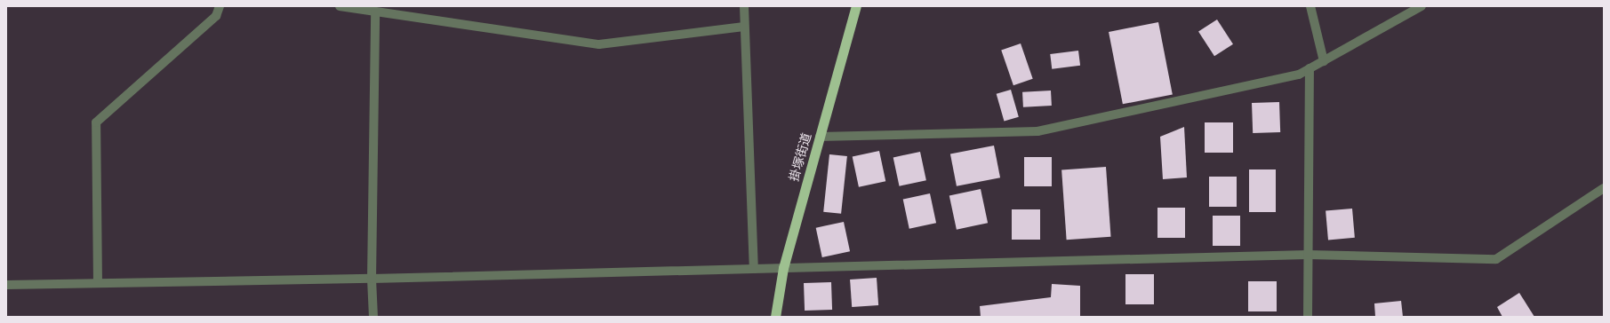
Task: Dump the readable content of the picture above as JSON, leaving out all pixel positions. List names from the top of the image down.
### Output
{
  "streets": {
    "highway": ["掛塚街道"]
  }
}
